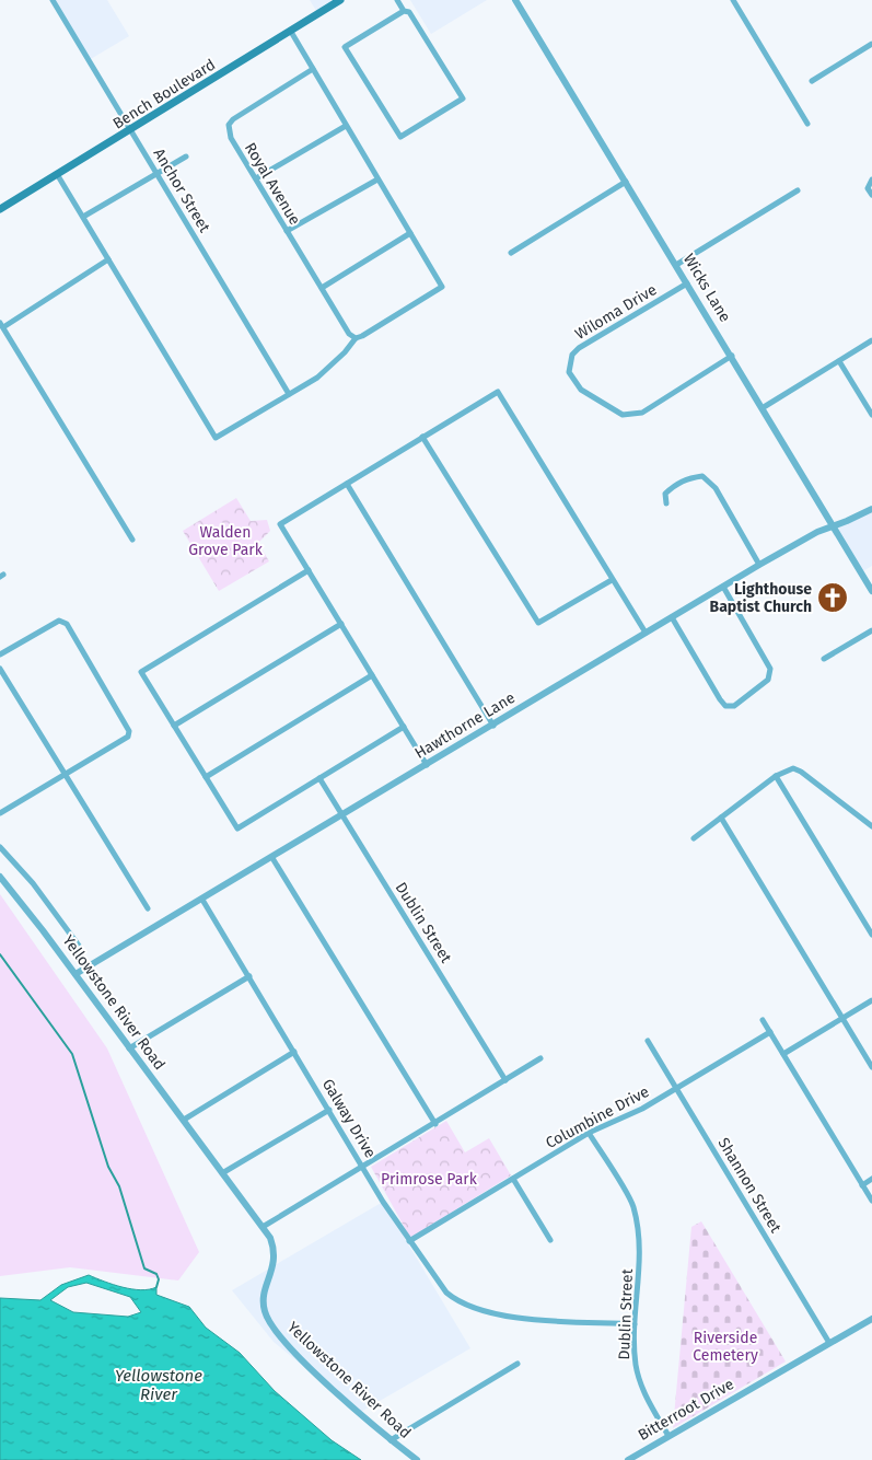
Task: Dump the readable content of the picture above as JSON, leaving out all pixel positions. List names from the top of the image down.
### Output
{
  "streets": {
    "main road": ["Bench Boulevard"],
    "street": [
      "Royal Avenue",
      "Anchor Street",
      "Wicks Lane",
      "Wiloma Drive",
      "Hawthorne Lane",
      "Dublin Street",
      "Yellowstone River Road",
      "Columbine Drive",
      "Galway Drive",
      "Shannon Street",
      "Bitterroot Drive"
    ]
  },
  "crossings": [
    ["Bench Boulevard", "Anchor Street"],
    ["Wicks Lane", "Wiloma Drive"],
    ["Wicks Lane", "Hawthorne Lane"],
    ["Hawthorne Lane", "Dublin Street"],
    ["Hawthorne Lane", "Yellowstone River Road"],
    ["Hawthorne Lane", "Galway Drive"],
    ["Dublin Street", "Columbine Drive"],
    ["Dublin Street", "Galway Drive"],
    ["Dublin Street", "Bitterroot Drive"],
    ["Columbine Drive", "Galway Drive"],
    ["Columbine Drive", "Shannon Street"],
    ["Shannon Street", "Bitterroot Drive"]
  ],
  "water": ["Yellowstone River"],
  "parks": ["Walden Grove Park", "Primrose Park", "Riverside Cemetery"],
  "places": {
    "church": ["Lighthouse Baptist Church"]
  }
}
